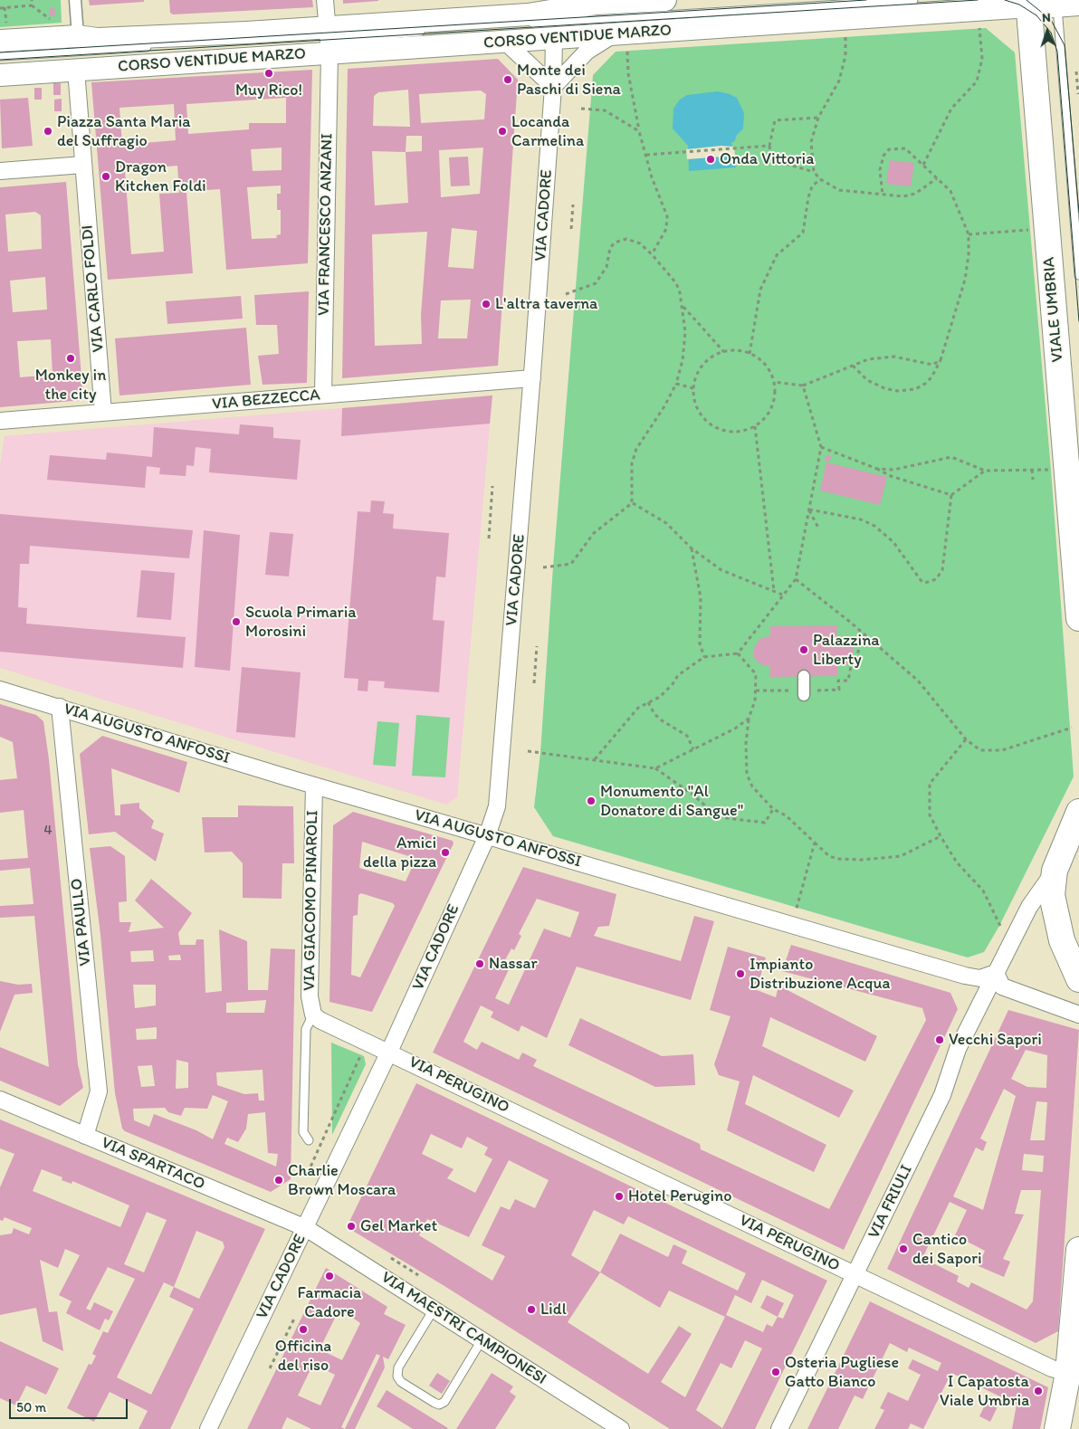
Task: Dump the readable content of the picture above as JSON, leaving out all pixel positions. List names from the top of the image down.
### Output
{
  "streets": {
    "main road": ["CORSO VENTIDUE MARZO", "VIALE UMBRIA"],
    "street": [
      "VIA CADORE",
      "VIA FRANCESCO ANZANI",
      "VIA CARLO FOLDI",
      "VIA BEZZECCA",
      "VIA AUGUSTO ANFOSSI",
      "VIA GIACOMO PINAROLI",
      "VIA PAULLO",
      "VIA PERUGINO",
      "VIA SPARTACO",
      "VIA FRIULI",
      "VIA MAESTRI CAMPIONESI"
    ]
  },
  "crossings": [
    ["CORSO VENTIDUE MARZO", "VIA CADORE"],
    ["CORSO VENTIDUE MARZO", "VIA FRANCESCO ANZANI"],
    ["CORSO VENTIDUE MARZO", "VIALE UMBRIA"],
    ["VIA CADORE", "VIA BEZZECCA"],
    ["VIA CADORE", "VIA AUGUSTO ANFOSSI"],
    ["VIA CADORE", "VIA PERUGINO"],
    ["VIA CADORE", "VIA SPARTACO"],
    ["VIA CADORE", "VIA MAESTRI CAMPIONESI"],
    ["VIA FRANCESCO ANZANI", "VIA BEZZECCA"],
    ["VIA CARLO FOLDI", "VIA BEZZECCA"],
    ["VIA AUGUSTO ANFOSSI", "VIA GIACOMO PINAROLI"],
    ["VIA AUGUSTO ANFOSSI", "VIA PAULLO"],
    ["VIA AUGUSTO ANFOSSI", "VIA FRIULI"],
    ["VIA PAULLO", "VIA SPARTACO"],
    ["VIA PERUGINO", "VIA FRIULI"],
    ["VIA SPARTACO", "VIA MAESTRI CAMPIONESI"]
  ],
  "places": [
    "Muy Rico!",
    "Monte dei Paschi di Siena",
    "Piazza Santa Maria del Suffragio",
    "Locanda Carmelina",
    "Onda Vittoria",
    "Dragon Kitchen Foldi",
    "L'altra taverna",
    "Monkey in the city",
    "Scuola Primaria Morosini",
    "Palazzina Liberty",
    "Monumento \"Al Donatore di Sangue\"",
    "Amici della pizza",
    "Nassar",
    "Impianto Distribuzione Acqua",
    "Vecchi Sapori",
    "Charlie Brown Moscara",
    "Hotel Perugino",
    "Gel Market",
    "Cantico dei Sapori",
    "Farmacia Cadore",
    "Lidl",
    "Officina del riso",
    "Osteria Pugliese Gatto Bianco",
    "I Capatosta Viale Umbria"
  ],
  "house_numbers": ["4"],
  "scale_bar": "50 m",
  "north": "top"
}
